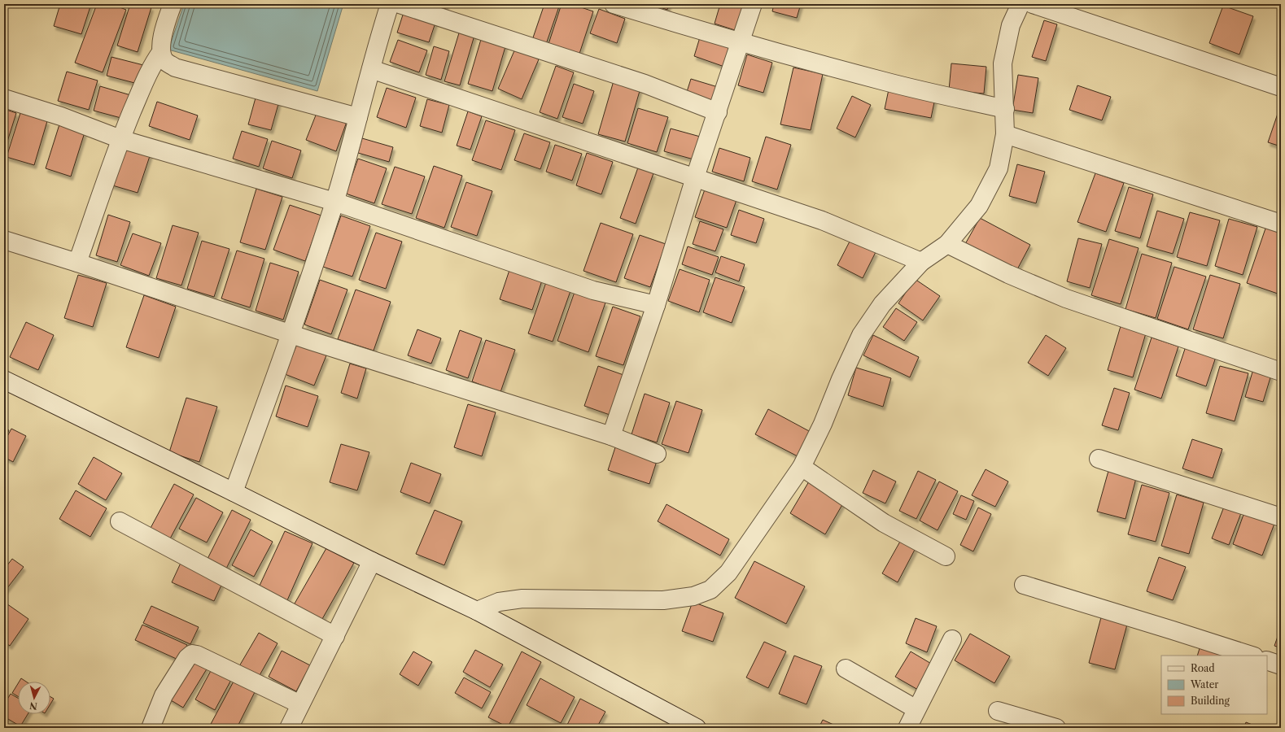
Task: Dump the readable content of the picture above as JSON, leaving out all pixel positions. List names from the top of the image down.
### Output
{
  "legend": ["Road", "Water", "Building"],
  "north": "bottom"
}
